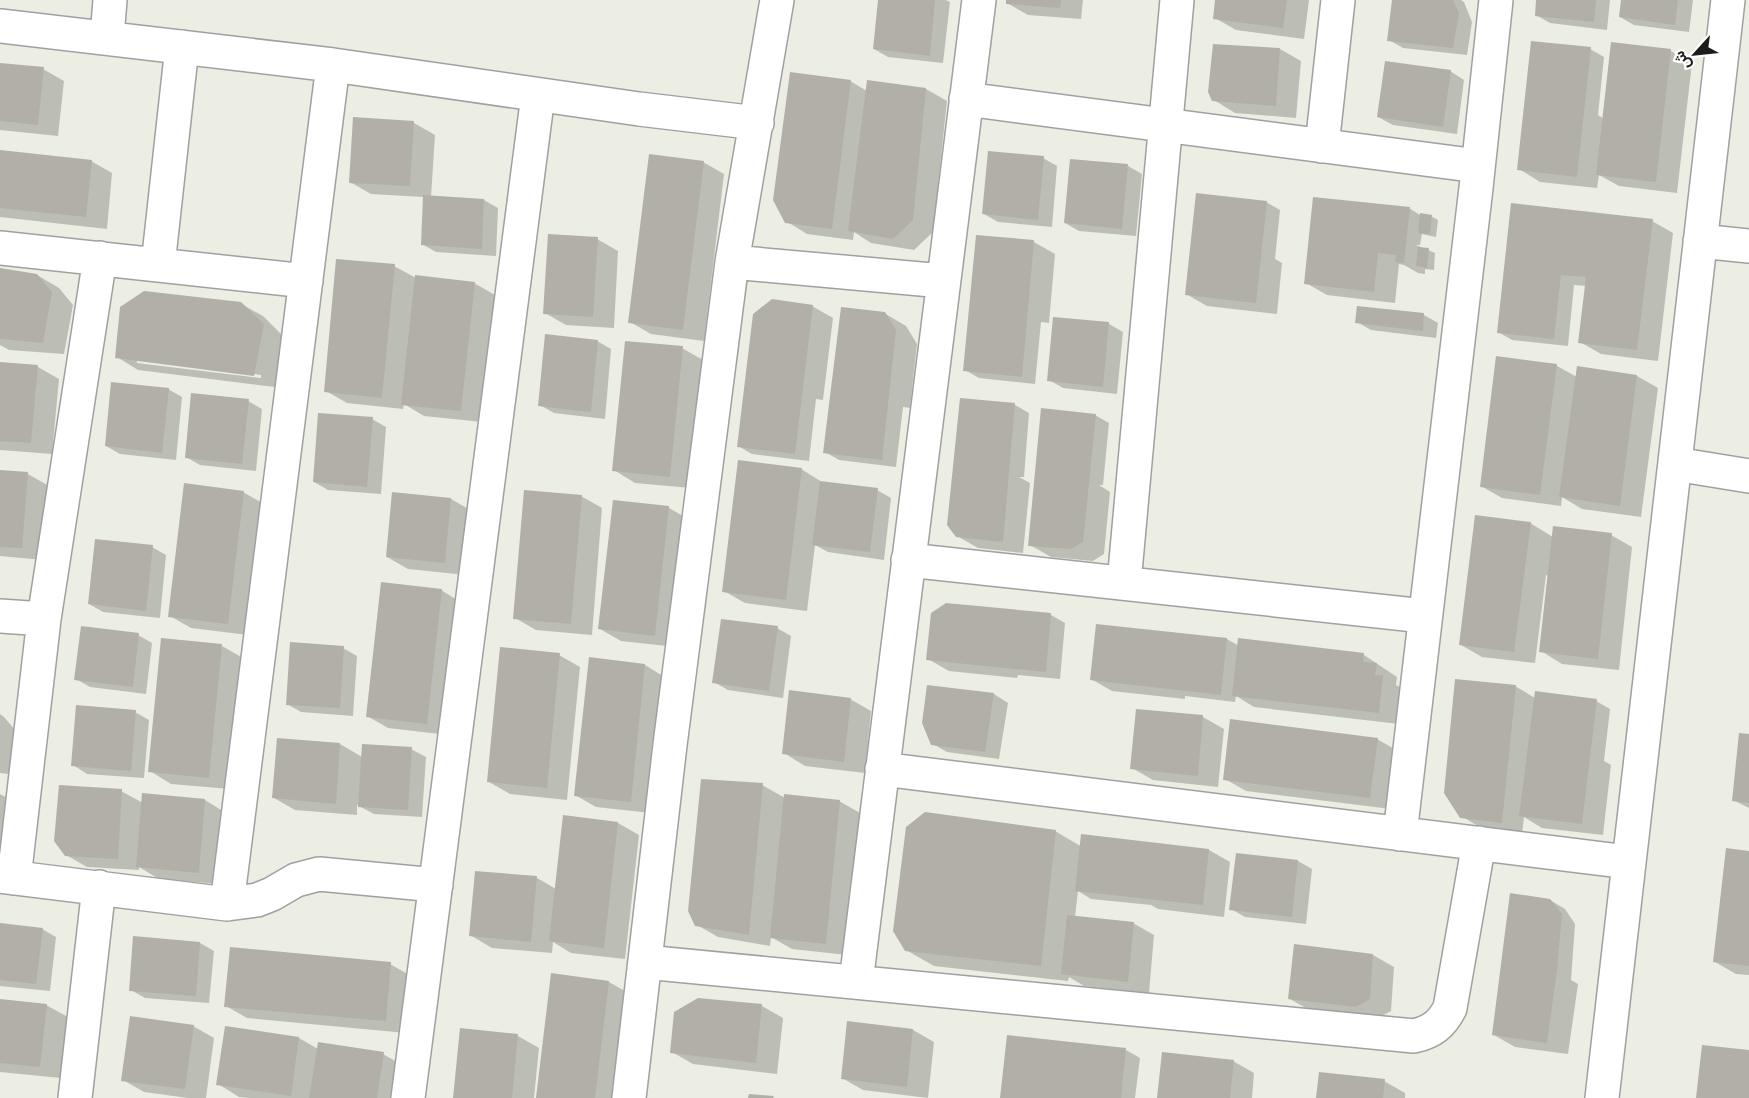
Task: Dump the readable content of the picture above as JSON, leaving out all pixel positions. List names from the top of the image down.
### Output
{
  "north": "bottom left"
}
